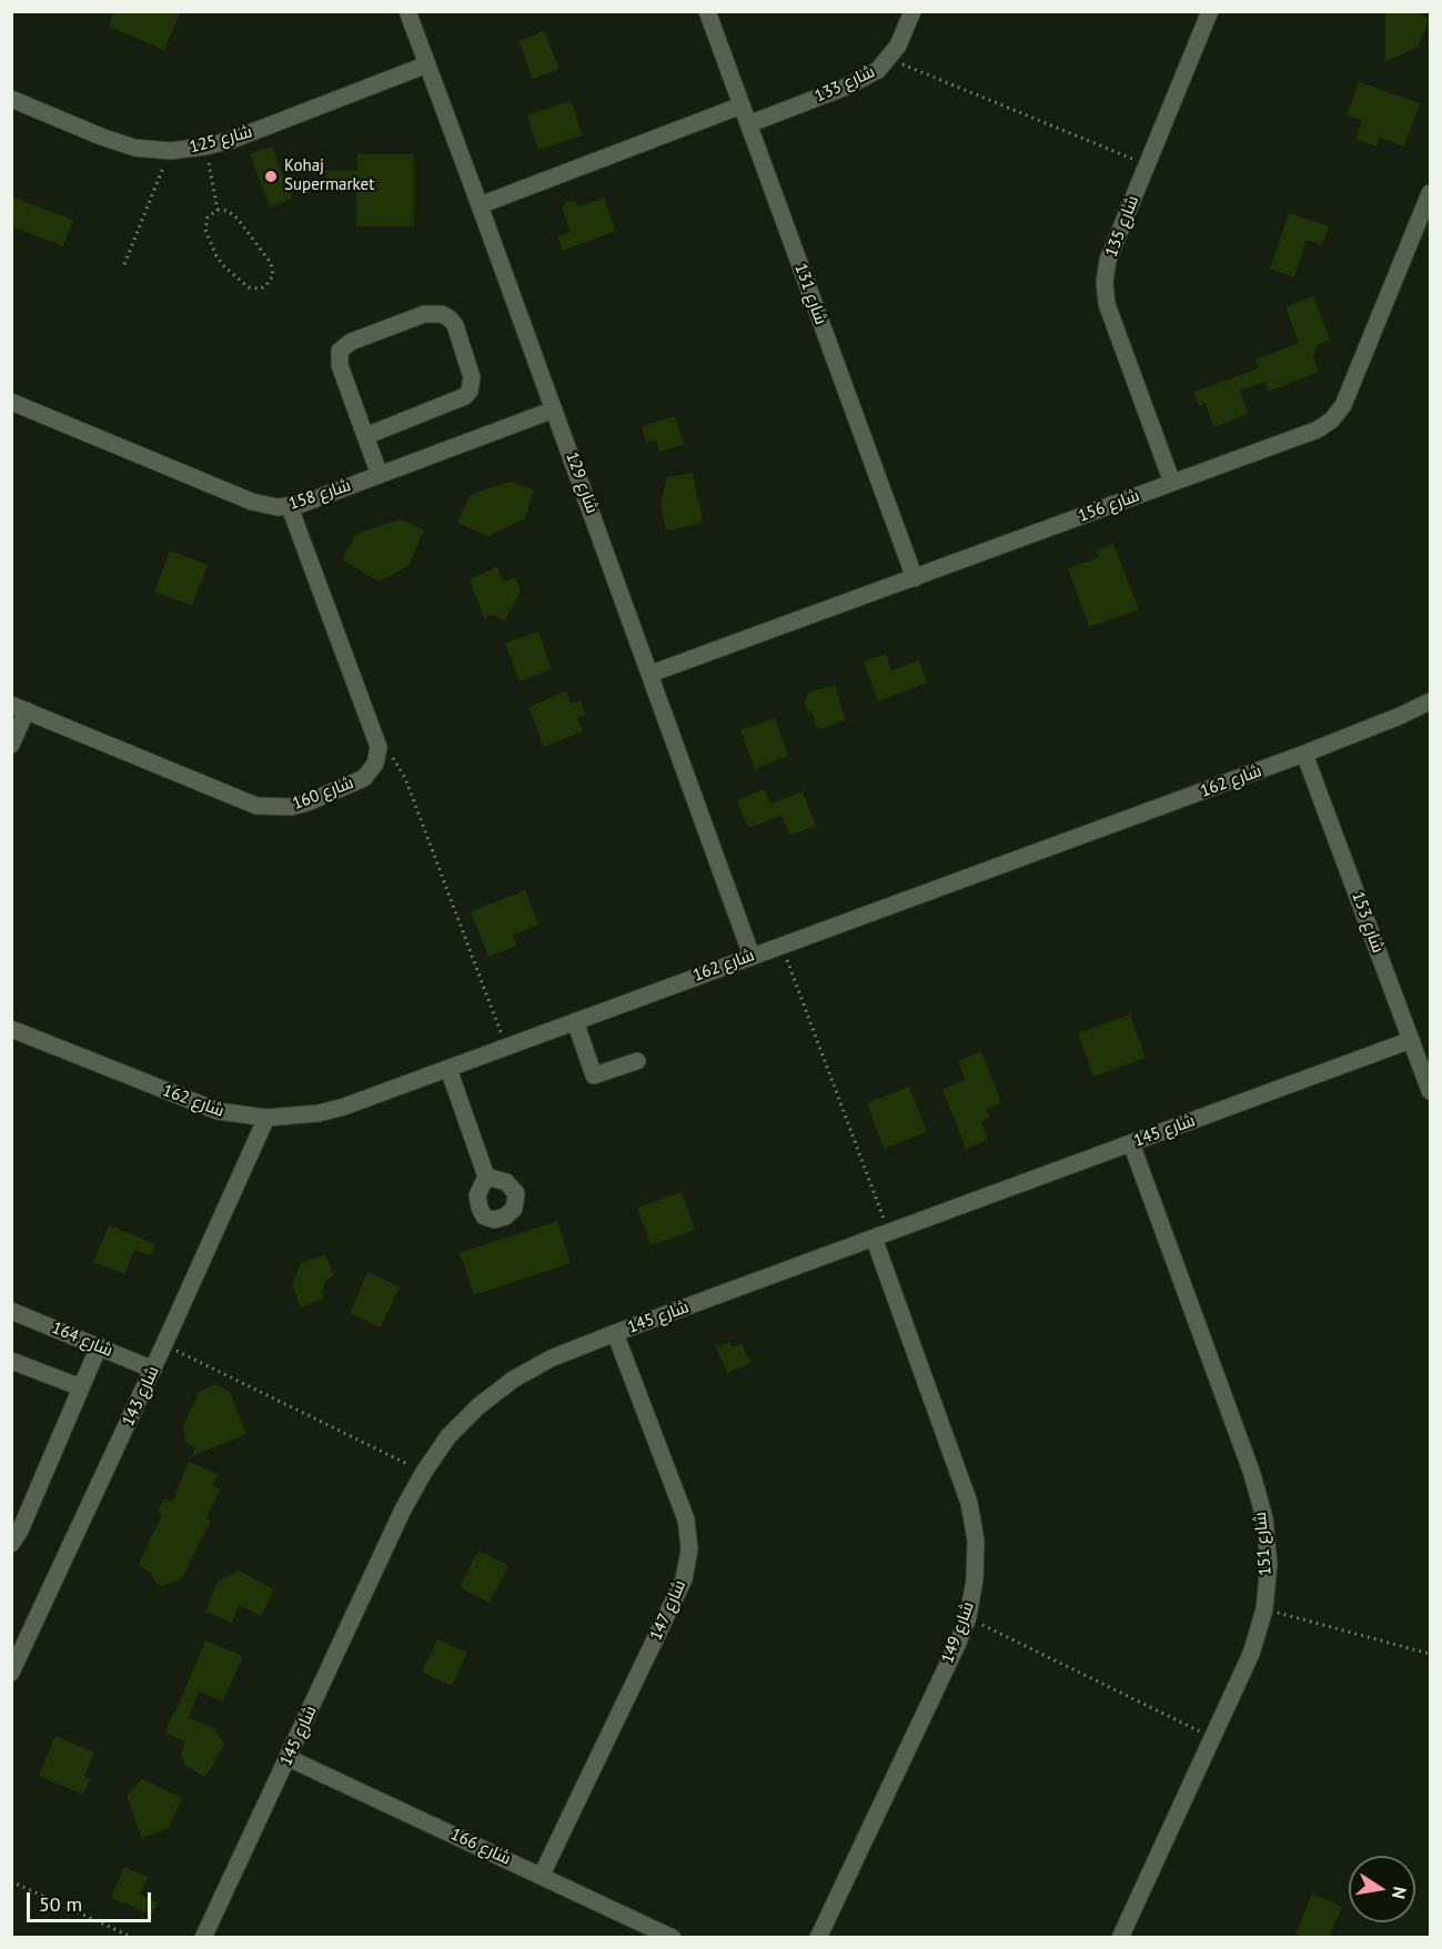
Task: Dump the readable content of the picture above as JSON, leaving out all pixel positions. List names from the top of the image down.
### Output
{
  "streets": {
    "street": [
      "شارع 133",
      "شارع 125",
      "شارع 135",
      "شارع 131",
      "شارع 129",
      "شارع 158",
      "شارع 156",
      "شارع 162",
      "شارع 160",
      "شارع 153",
      "شارع 145",
      "شارع 164",
      "شارع 143",
      "شارع 151",
      "شارع 147",
      "شارع 149",
      "شارع 166"
    ]
  },
  "crossings": [
    ["شارع 133", "شارع 131"],
    ["شارع 125", "شارع 129"],
    ["شارع 135", "شارع 156"],
    ["شارع 131", "شارع 156"],
    ["شارع 129", "شارع 158"],
    ["شارع 129", "شارع 156"],
    ["شارع 129", "شارع 162"],
    ["شارع 162", "شارع 153"],
    ["شارع 162", "شارع 143"],
    ["شارع 153", "شارع 145"],
    ["شارع 145", "شارع 151"],
    ["شارع 145", "شارع 147"],
    ["شارع 145", "شارع 149"],
    ["شارع 145", "شارع 166"],
    ["شارع 164", "شارع 143"],
    ["شارع 147", "شارع 166"]
  ],
  "places": ["Kohaj Supermarket"],
  "scale_bar": "50 m",
  "north": "right"
}
